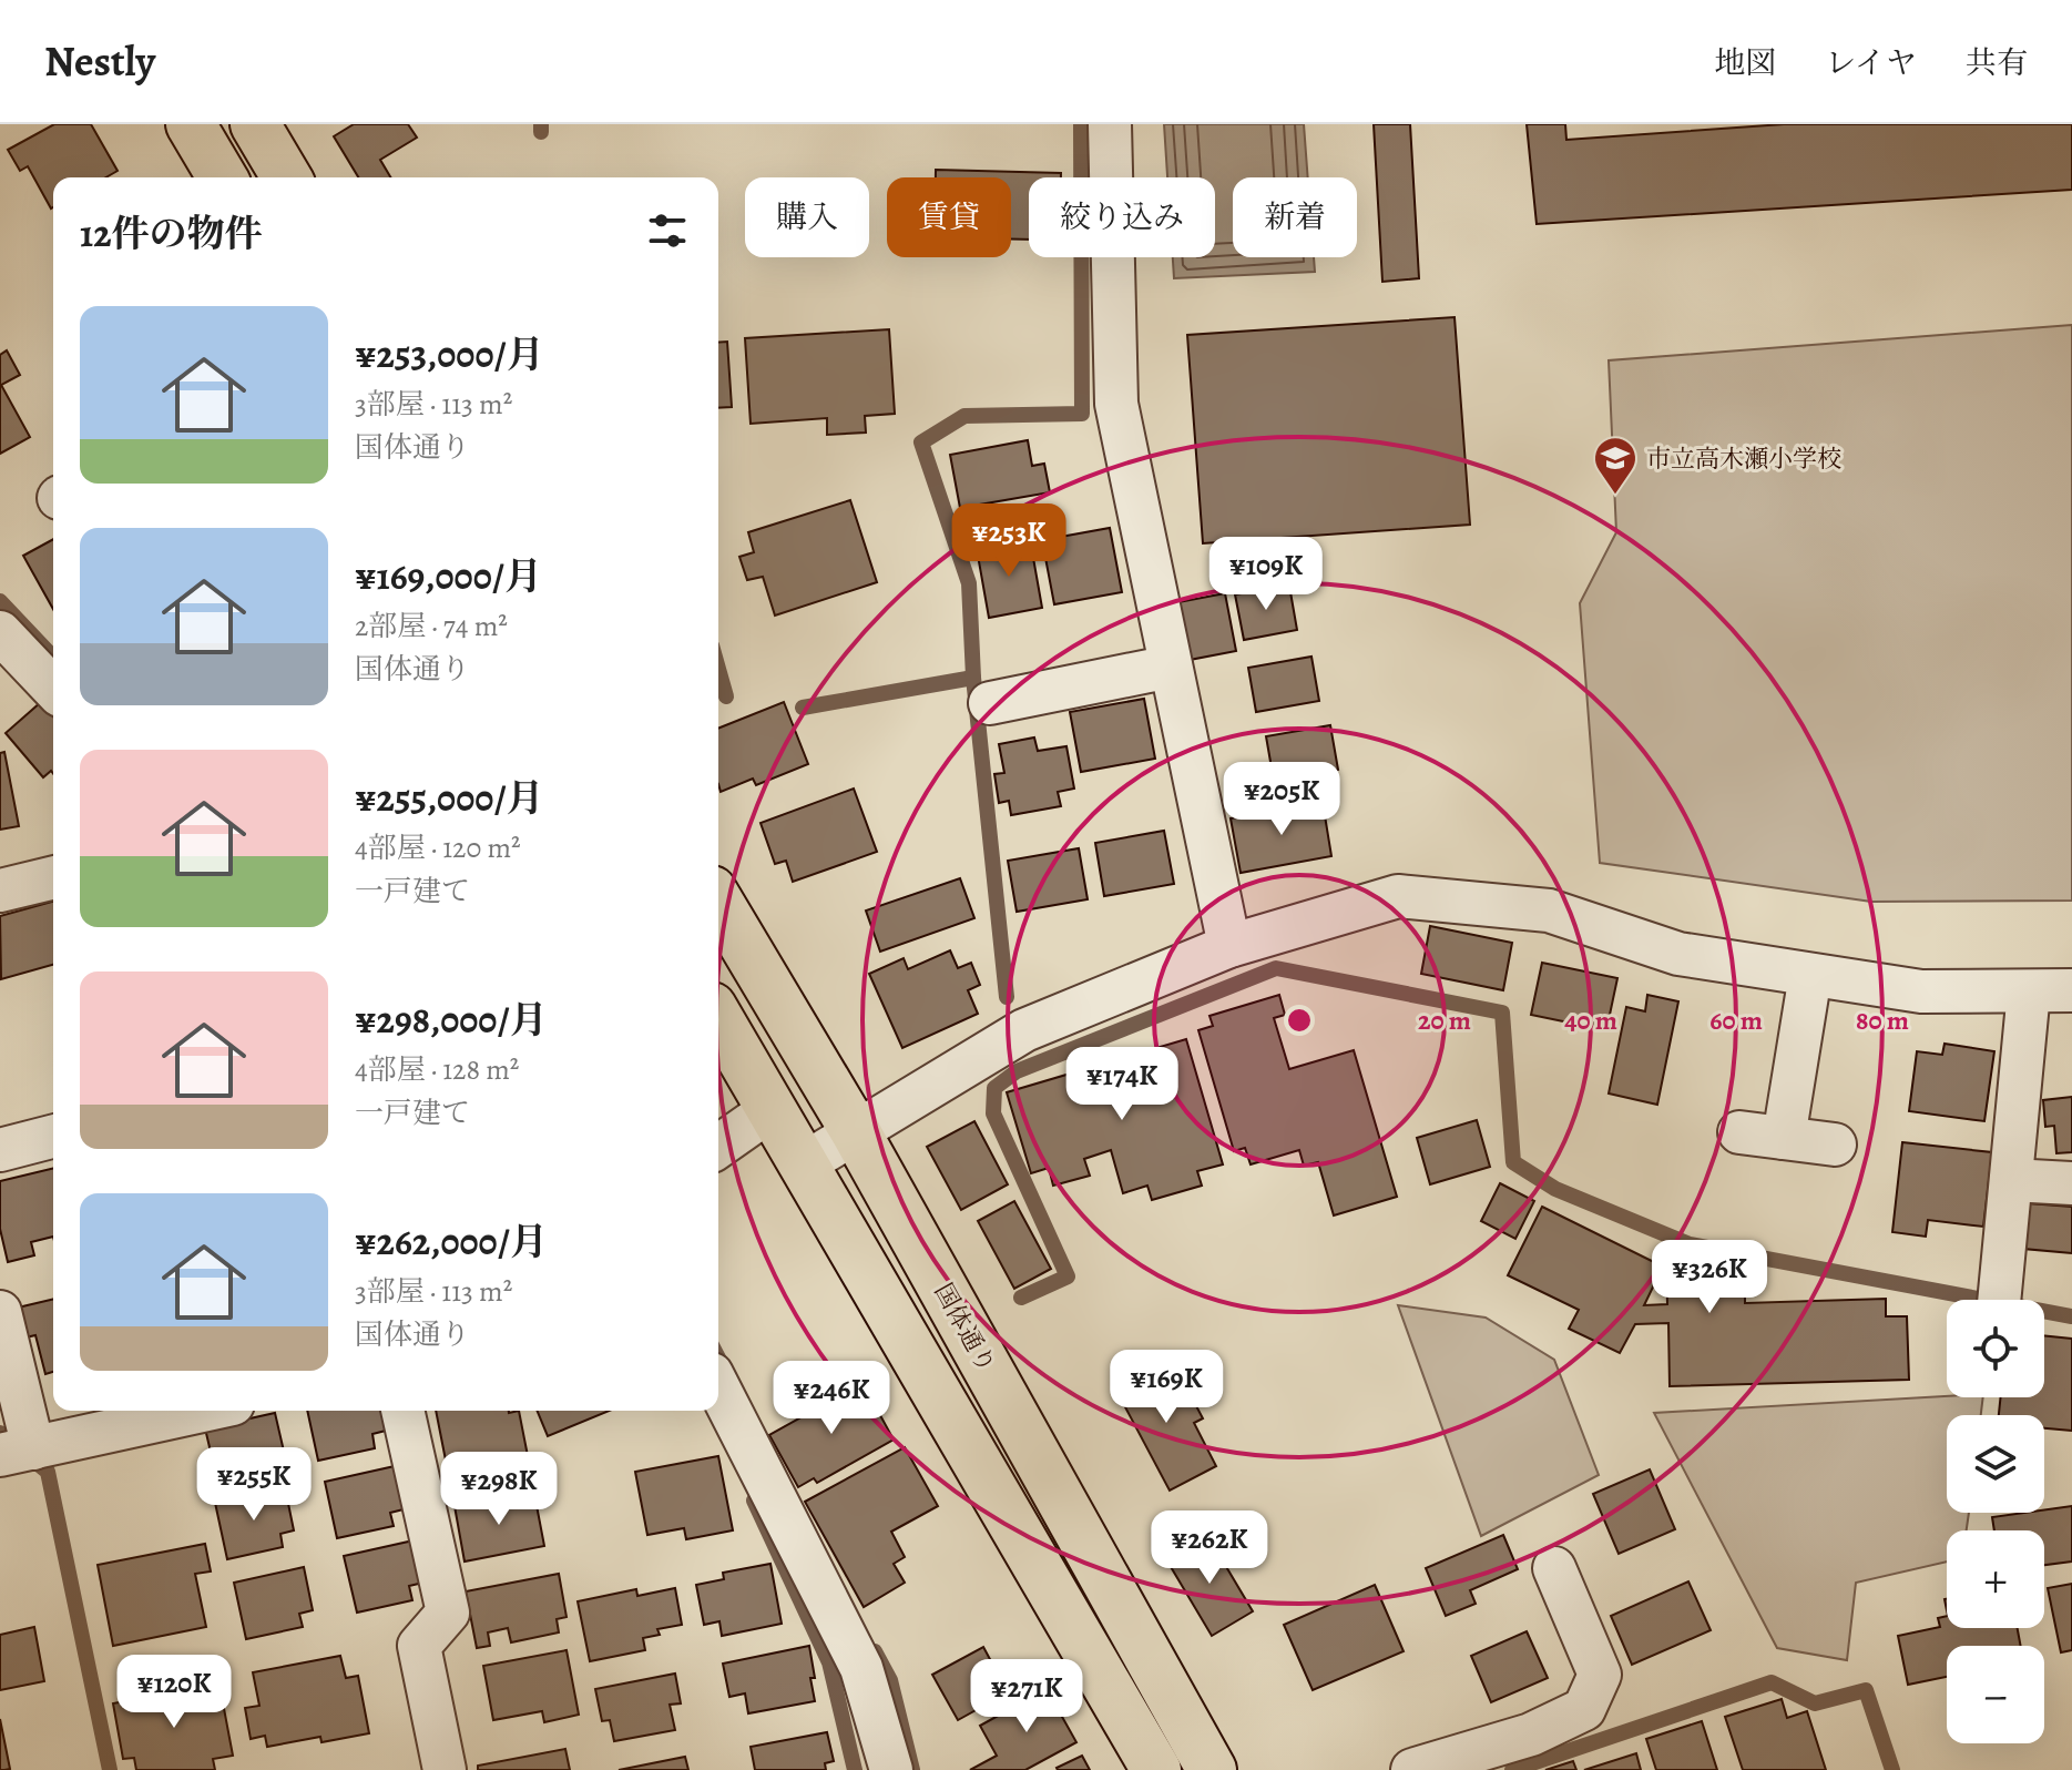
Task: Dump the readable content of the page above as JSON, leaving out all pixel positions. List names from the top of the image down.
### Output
{
  "streets": {
    "highway": ["国体通り"]
  },
  "places": {
    "school or university": ["市立高木瀬小学校"]
  },
  "page": {
    "header": "Nestly",
    "nav": ["地図", "レイヤ", "共有"],
    "chip": [
      "購入",
      "賃貸",
      "絞り込み",
      "新着"
    ],
    "heading": "12件の物件",
    "list": [
      {
        "name": "¥253,000/月",
        "note": "3部屋 · 113 m² · 国体通り"
      },
      {
        "name": "¥169,000/月",
        "note": "2部屋 · 74 m² · 国体通り"
      },
      {
        "name": "¥255,000/月",
        "note": "4部屋 · 120 m² · 一戸建て"
      },
      {
        "name": "¥298,000/月",
        "note": "4部屋 · 128 m² · 一戸建て"
      },
      {
        "name": "¥262,000/月",
        "note": "3部屋 · 113 m² · 国体通り"
      }
    ],
    "price": [
      "¥253K",
      "¥109K",
      "¥205K",
      "¥174K",
      "¥326K",
      "¥169K",
      "¥246K",
      "¥255K",
      "¥298K",
      "¥262K",
      "¥120K",
      "¥271K"
    ],
    "map_buttons": ["+", "−"]
  },
  "rings": [
    "20 m",
    "40 m",
    "60 m",
    "80 m"
  ]
}
